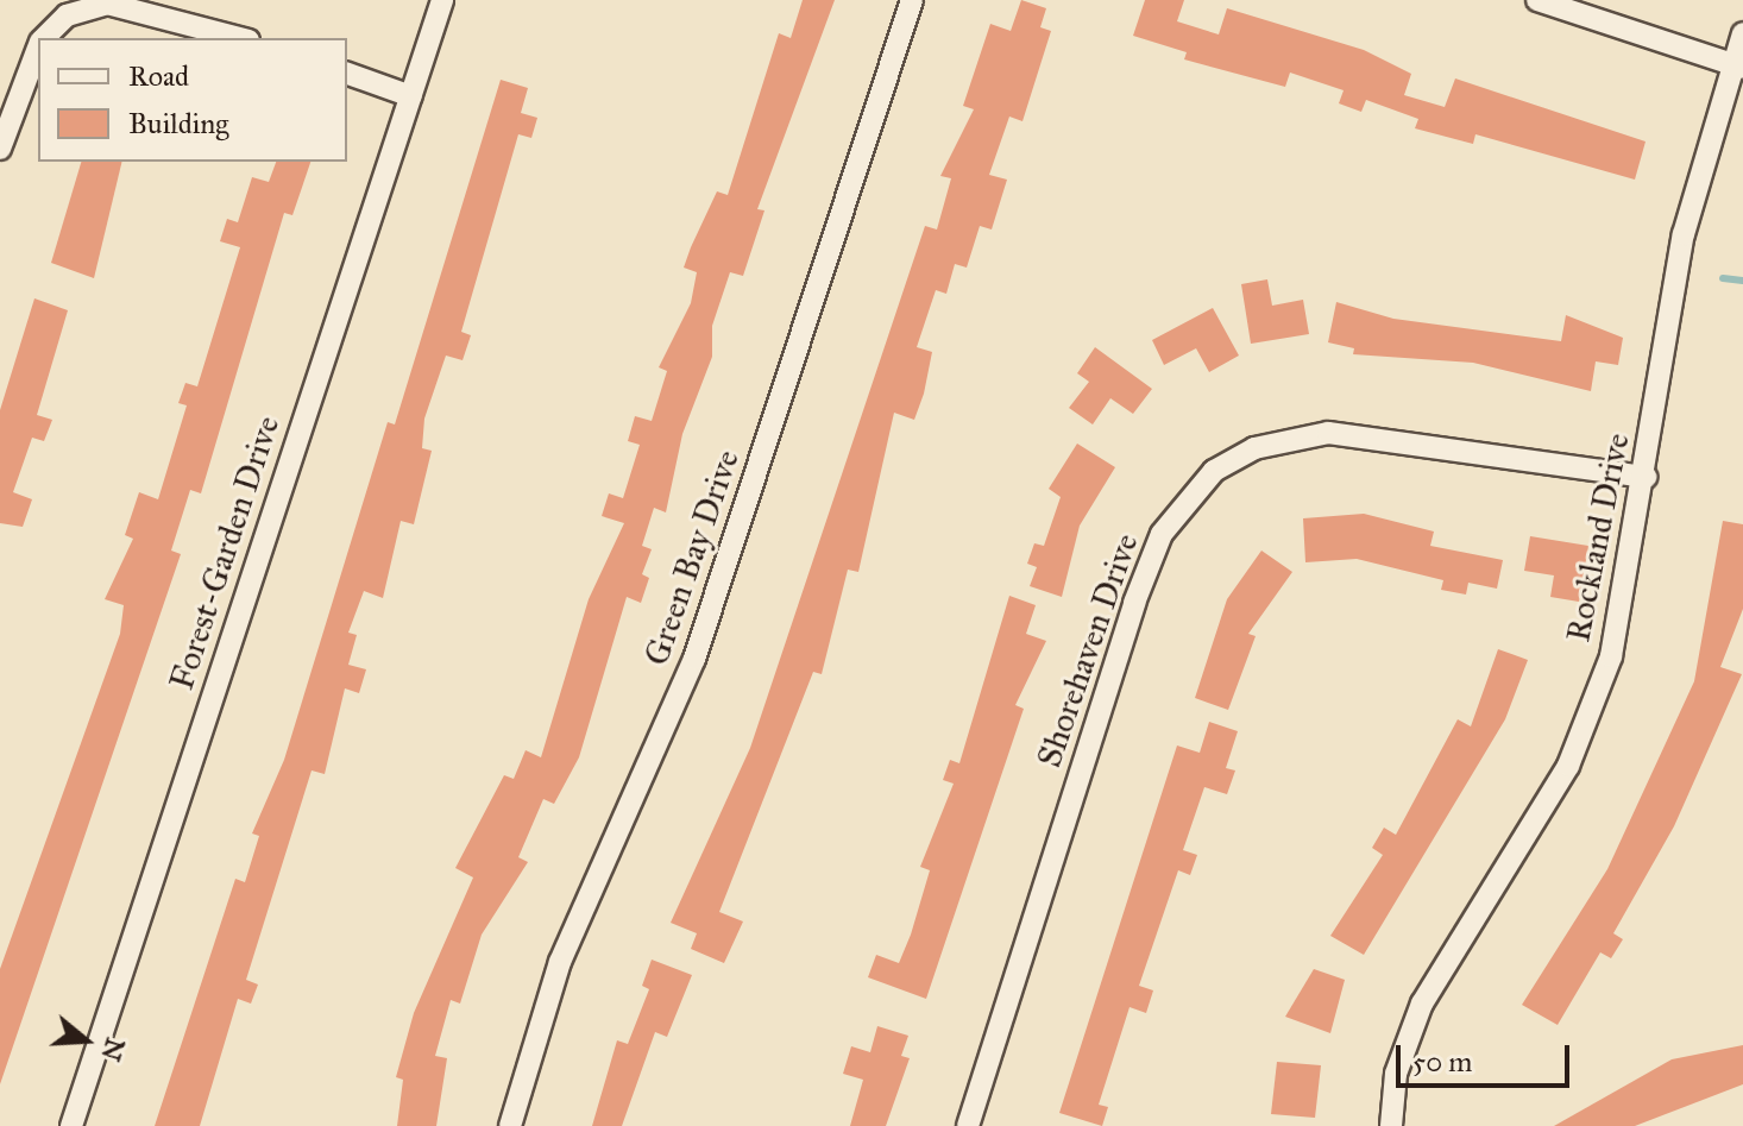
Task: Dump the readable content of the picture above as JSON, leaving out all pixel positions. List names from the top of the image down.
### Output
{
  "streets": {
    "street": [
      "Rockland Drive",
      "Forest-Garden Drive",
      "Green Bay Drive",
      "Shorehaven Drive"
    ]
  },
  "crossings": [
    ["Rockland Drive", "Shorehaven Drive"]
  ],
  "legend": ["Road", "Building"],
  "scale_bar": "50 m",
  "north": "right"
}
